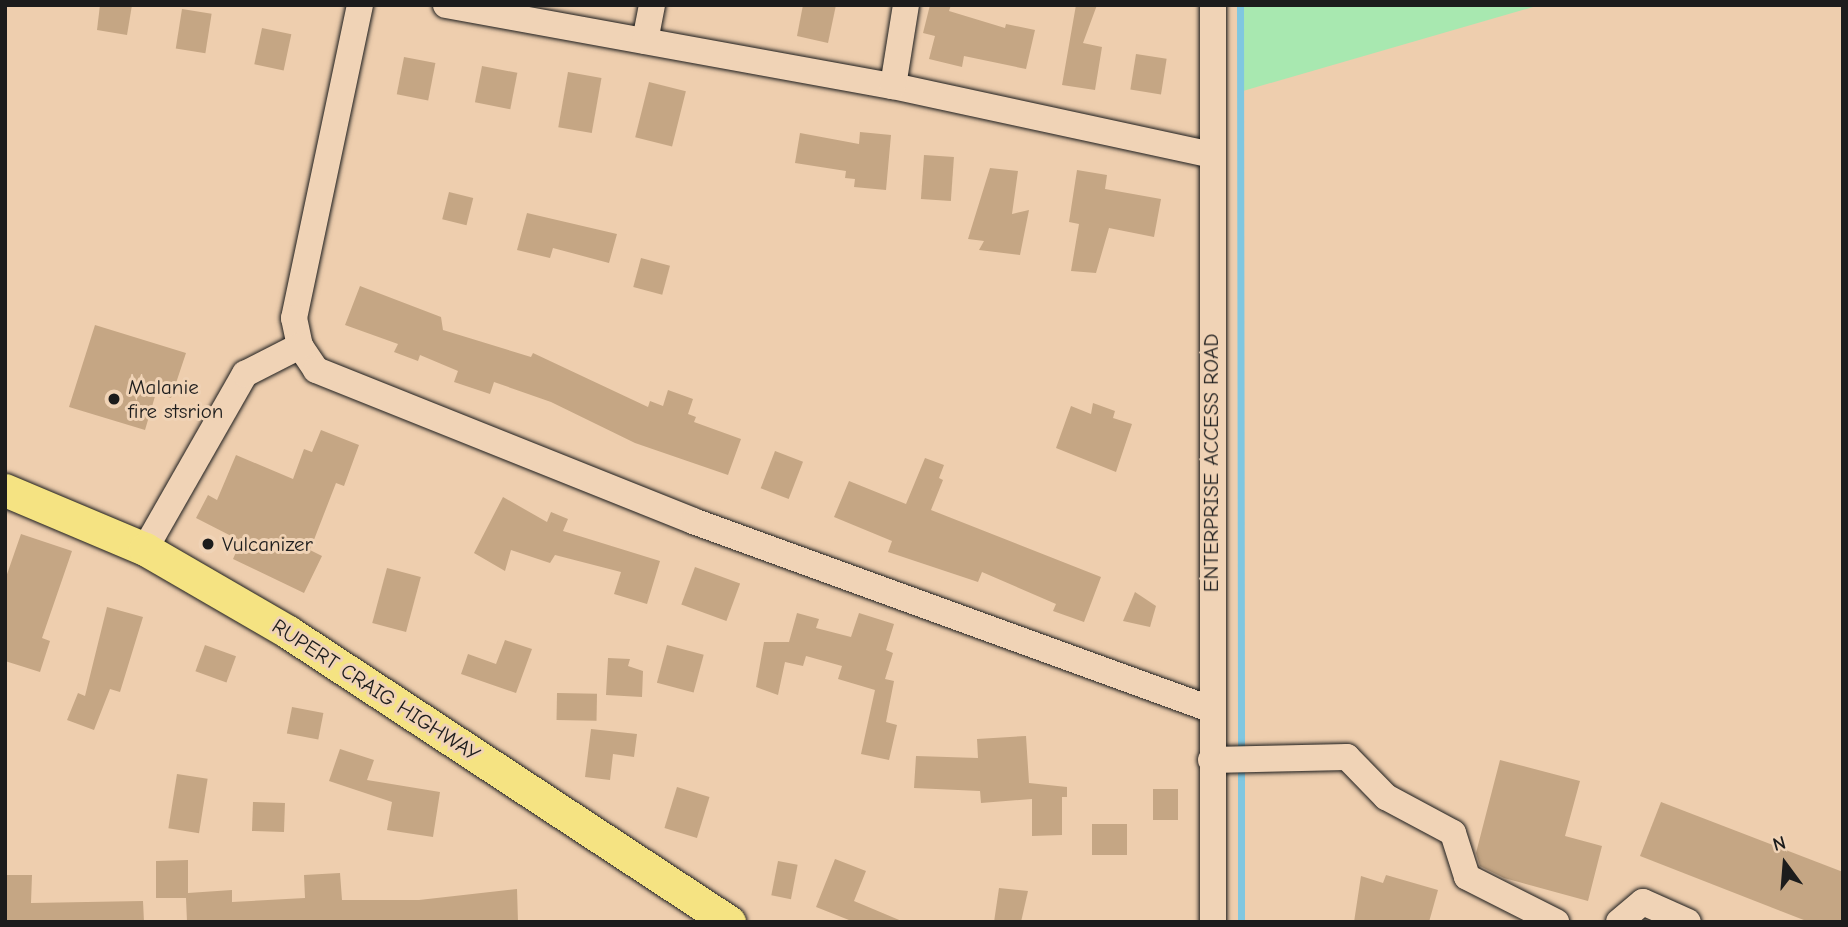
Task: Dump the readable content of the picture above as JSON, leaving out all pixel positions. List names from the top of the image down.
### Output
{
  "streets": {
    "main road": ["RUPERT CRAIG HIGHWAY"],
    "street": ["ENTERPRISE ACCESS ROAD"]
  },
  "places": ["Malanie fire stsrion", "Vulcanizer"],
  "north": "top"
}
